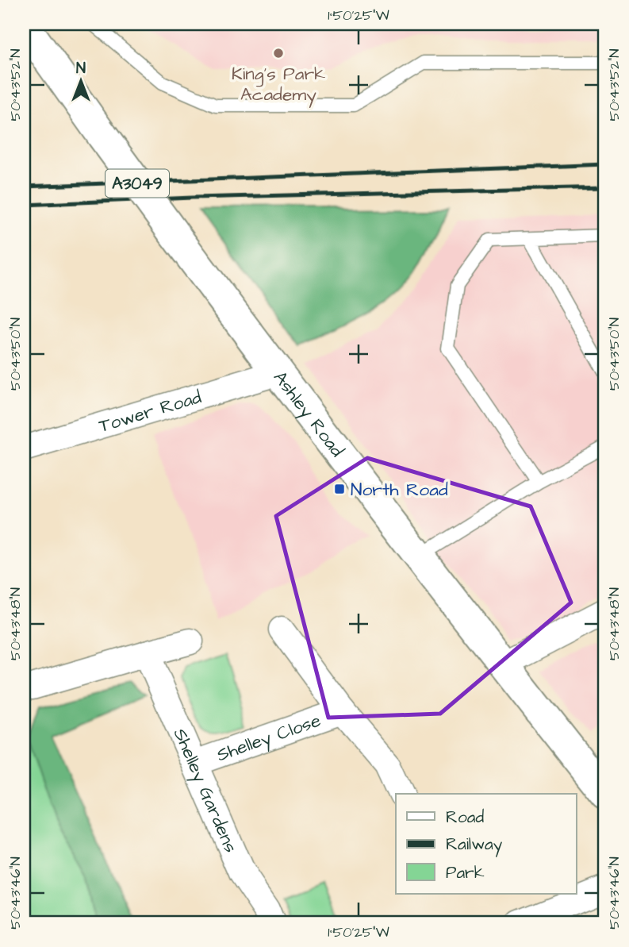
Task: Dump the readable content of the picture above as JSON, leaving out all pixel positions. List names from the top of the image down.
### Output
{
  "streets": {
    "main road": ["A3049", "Ashley Road"],
    "street": ["Tower Road", "Shelley Close", "Shelley Gardens"]
  },
  "crossings": [
    ["Tower Road", "Ashley Road"],
    ["Shelley Close", "Shelley Gardens"]
  ],
  "places": {
    "other": ["King's Park Academy"],
    "transit": ["North Road"]
  },
  "legend": ["Road", "Railway", "Park"],
  "north": "top",
  "coordinates": [
    "1°50'25\"W",
    "50°43'52\"N",
    "50°43'50\"N",
    "50°43'48\"N",
    "50°43'46\"N"
  ]
}
